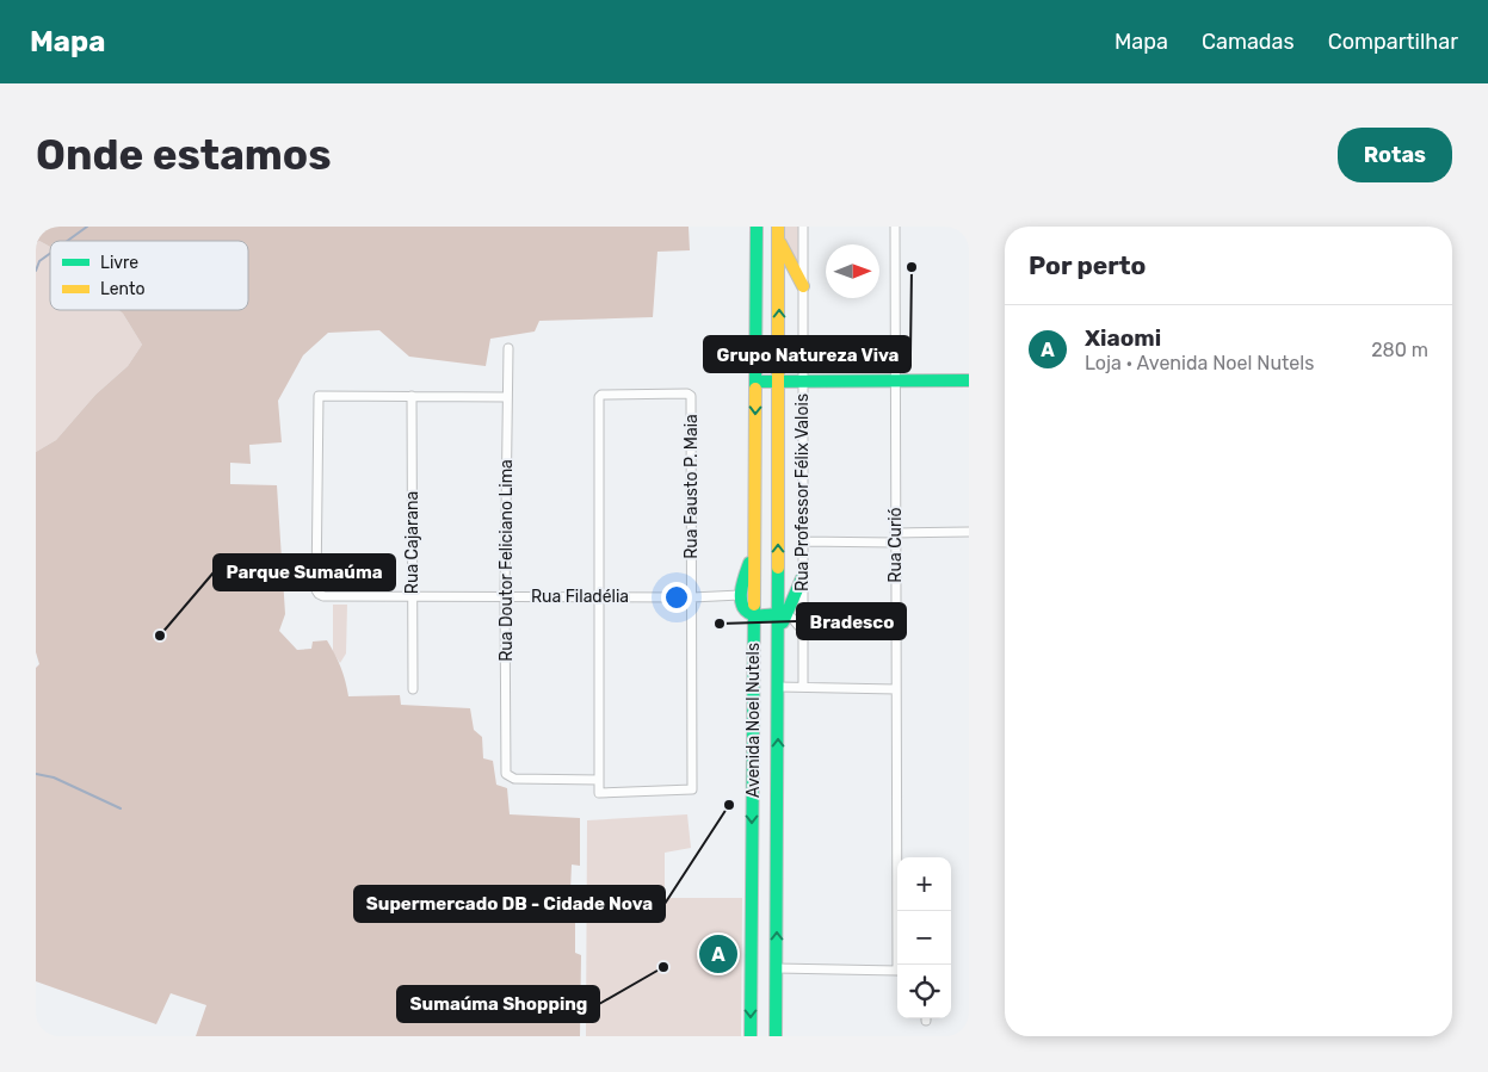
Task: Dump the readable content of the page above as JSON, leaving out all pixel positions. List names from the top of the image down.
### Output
{
  "streets": {
    "main road": ["Avenida Noel Nutels"],
    "street": [
      "Rua Fausto P. Maia",
      "Rua Professor Félix Valois",
      "Rua Cajarana",
      "Rua Curió",
      "Rua Doutor Feliciano Lima",
      "Rua Filadélia"
    ]
  },
  "crossings": [
    ["Rua Fausto P. Maia", "Rua Doutor Feliciano Lima"],
    ["Rua Fausto P. Maia", "Rua Filadélia"],
    ["Rua Cajarana", "Rua Filadélia"],
    ["Rua Doutor Feliciano Lima", "Rua Filadélia"]
  ],
  "places": [
    "Grupo Natureza Viva",
    "Bradesco",
    "Parque Sumaúma",
    "Supermercado DB - Cidade Nova",
    "Sumaúma Shopping"
  ],
  "legend": ["Livre", "Lento"],
  "north": "right",
  "page": {
    "header": "Mapa",
    "nav": ["Mapa", "Camadas", "Compartilhar"],
    "buttons": "Rotas",
    "title": "Onde estamos",
    "heading": "Por perto",
    "list": [
      {
        "mark": "A",
        "name": "Xiaomi",
        "note": "Loja · Avenida Noel Nutels",
        "value": "280 m"
      }
    ],
    "map_buttons": ["+", "−"],
    "pins": "A"
  }
}
